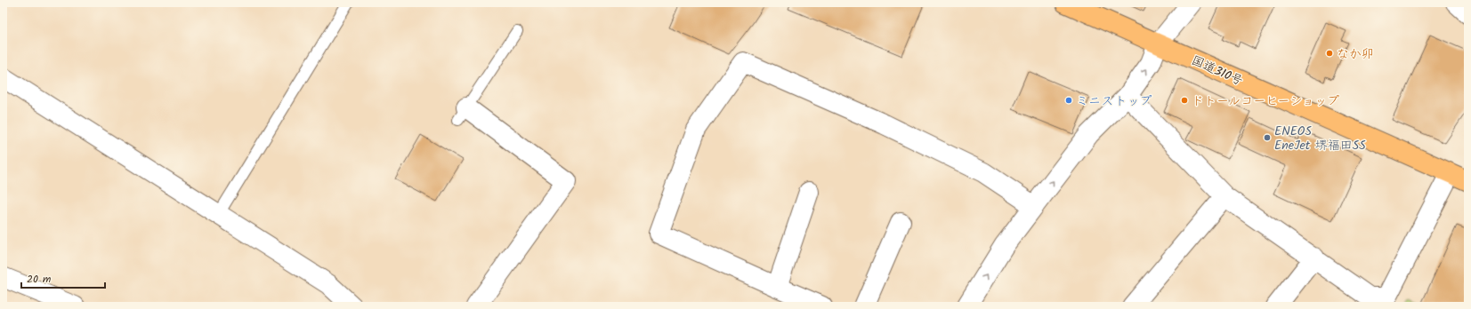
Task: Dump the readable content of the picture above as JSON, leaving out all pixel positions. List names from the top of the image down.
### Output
{
  "streets": {
    "highway": ["国道310号"]
  },
  "places": [
    "なか卯",
    "ミニストップ",
    "ドトールコーヒーショップ",
    "ENEOS EneJet 堺福田SS"
  ],
  "scale_bar": "20 m"
}
